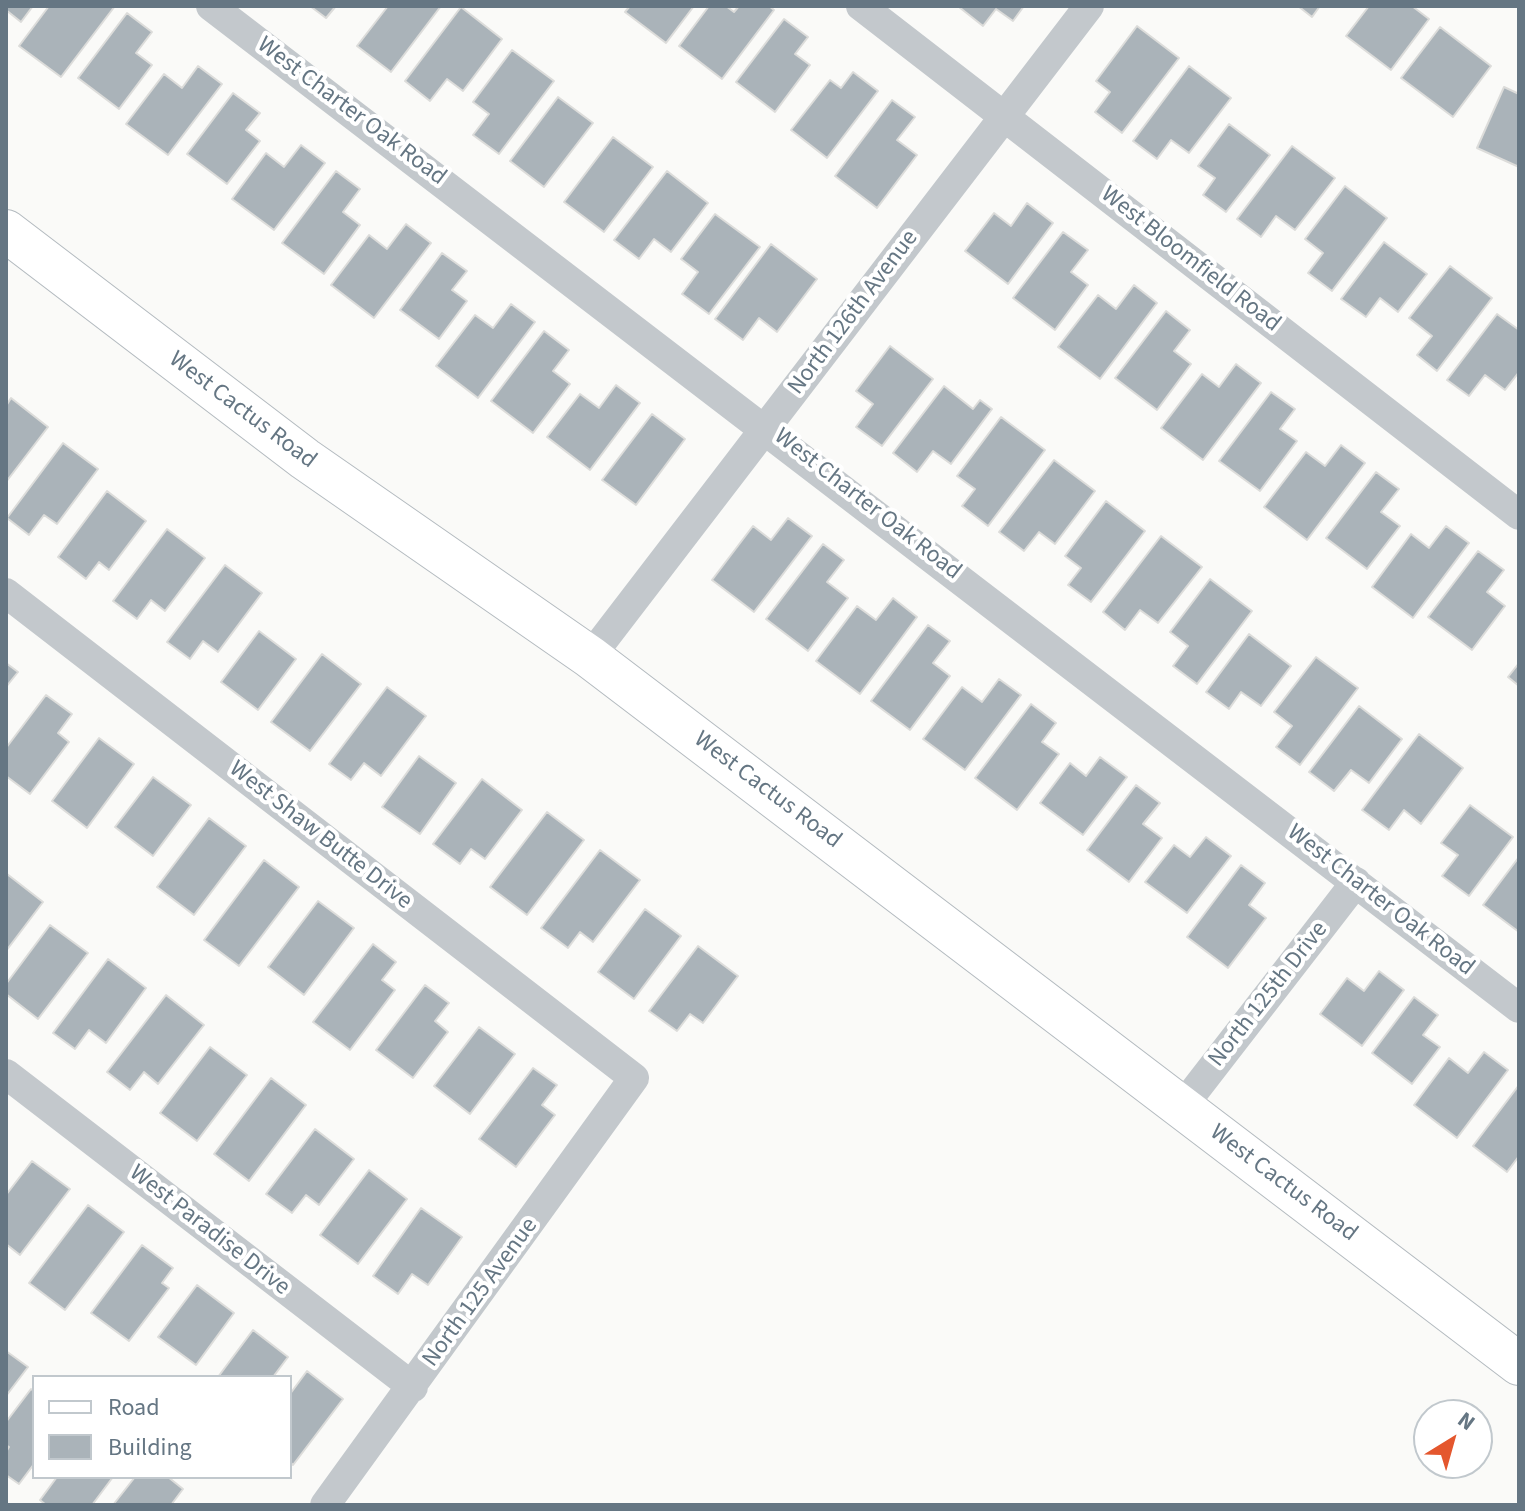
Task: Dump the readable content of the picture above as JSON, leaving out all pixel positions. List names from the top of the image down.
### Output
{
  "streets": {
    "main road": ["West Cactus Road"],
    "street": [
      "West Charter Oak Road",
      "West Bloomfield Road",
      "North 126th Avenue",
      "West Shaw Butte Drive",
      "North 125th Drive",
      "West Paradise Drive",
      "North 125 Avenue"
    ]
  },
  "crossings": [
    ["West Charter Oak Road", "North 126th Avenue"],
    ["West Charter Oak Road", "North 125th Drive"],
    ["West Bloomfield Road", "North 126th Avenue"],
    ["North 126th Avenue", "West Cactus Road"],
    ["West Cactus Road", "North 125th Drive"],
    ["West Shaw Butte Drive", "North 125 Avenue"],
    ["West Paradise Drive", "North 125 Avenue"]
  ],
  "legend": ["Road", "Building"],
  "north": "top right"
}
